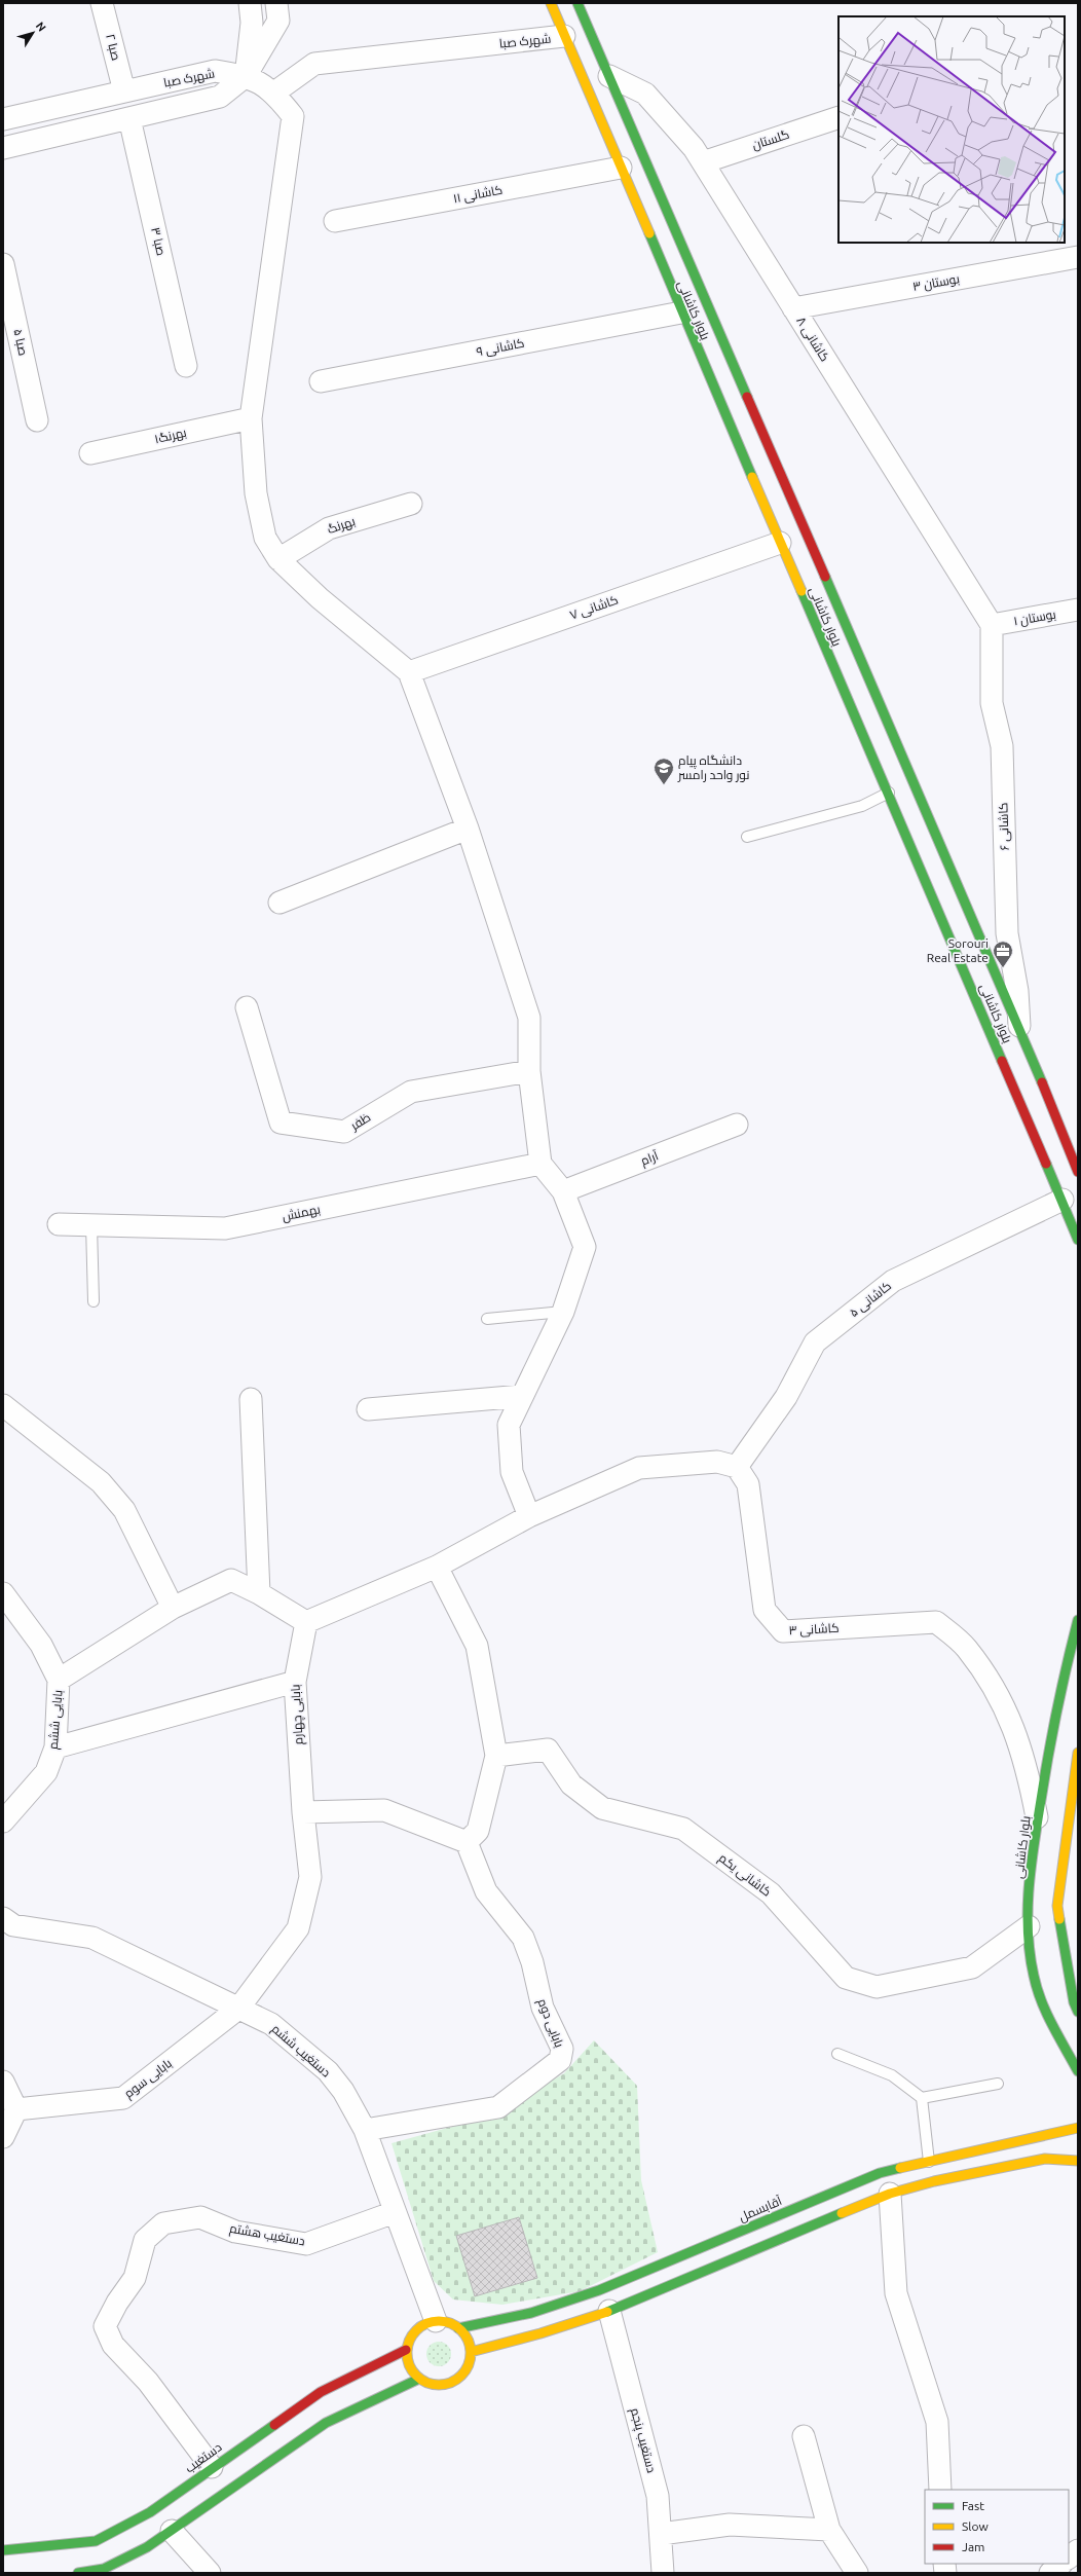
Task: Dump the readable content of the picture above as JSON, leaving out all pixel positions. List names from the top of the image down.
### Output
{
  "streets": {
    "main road": ["بلوار کاشانی", "آقابسمل", "دستغیب"],
    "street": [
      "شهرک صبا",
      "صبا ۲",
      "گلستان",
      "کاشانی ۱۱",
      "صبا ۳",
      "بوستان ۳",
      "کاشانی ۸",
      "صبا ۵",
      "کاشانی ۹",
      "۱بهرنگ",
      "بهرنگ",
      "کاشانی ۷",
      "بوستان ۱",
      "کاشانی ۶",
      "ظفر",
      "آرام",
      "بهمنش",
      "کاشانی ۵",
      "کاشانی ۳",
      "بابایی چهارم",
      "بابایی ششم",
      "کاشانی یکم",
      "بابایی دوم",
      "دستغیب ششم",
      "بابایی سوم",
      "دستغیب هشتم",
      "دستغیب پنجم"
    ]
  },
  "crossings": [
    ["شهرک صبا", "صبا ۲"],
    ["شهرک صبا", "صبا ۳"],
    ["شهرک صبا", "بلوار کاشانی"],
    ["گلستان", "کاشانی ۸"],
    ["کاشانی ۱۱", "بلوار کاشانی"],
    ["بوستان ۳", "کاشانی ۸"],
    ["بلوار کاشانی", "کاشانی ۸"],
    ["بلوار کاشانی", "کاشانی ۹"],
    ["بلوار کاشانی", "کاشانی ۷"],
    ["بلوار کاشانی", "کاشانی ۶"],
    ["بلوار کاشانی", "کاشانی ۵"],
    ["بلوار کاشانی", "کاشانی ۳"],
    ["بلوار کاشانی", "کاشانی یکم"],
    ["کاشانی ۸", "بوستان ۱"],
    ["کاشانی ۸", "کاشانی ۶"],
    ["بوستان ۱", "کاشانی ۶"],
    ["کاشانی ۵", "کاشانی ۳"],
    ["بابایی چهارم", "دستغیب ششم"],
    ["بابایی چهارم", "بابایی سوم"],
    ["بابایی دوم", "دستغیب ششم"],
    ["دستغیب ششم", "بابایی سوم"],
    ["دستغیب ششم", "آقابسمل"],
    ["دستغیب ششم", "دستغیب هشتم"],
    ["دستغیب ششم", "دستغیب"],
    ["آقابسمل", "دستغیب"],
    ["دستغیب هشتم", "دستغیب"]
  ],
  "places": {
    "school or university": ["دانشگاه پیام نور واحد رامسر"],
    "office": ["Sorouri Real Estate"]
  },
  "legend": ["Fast", "Slow", "Jam"],
  "north": "top right"
}
